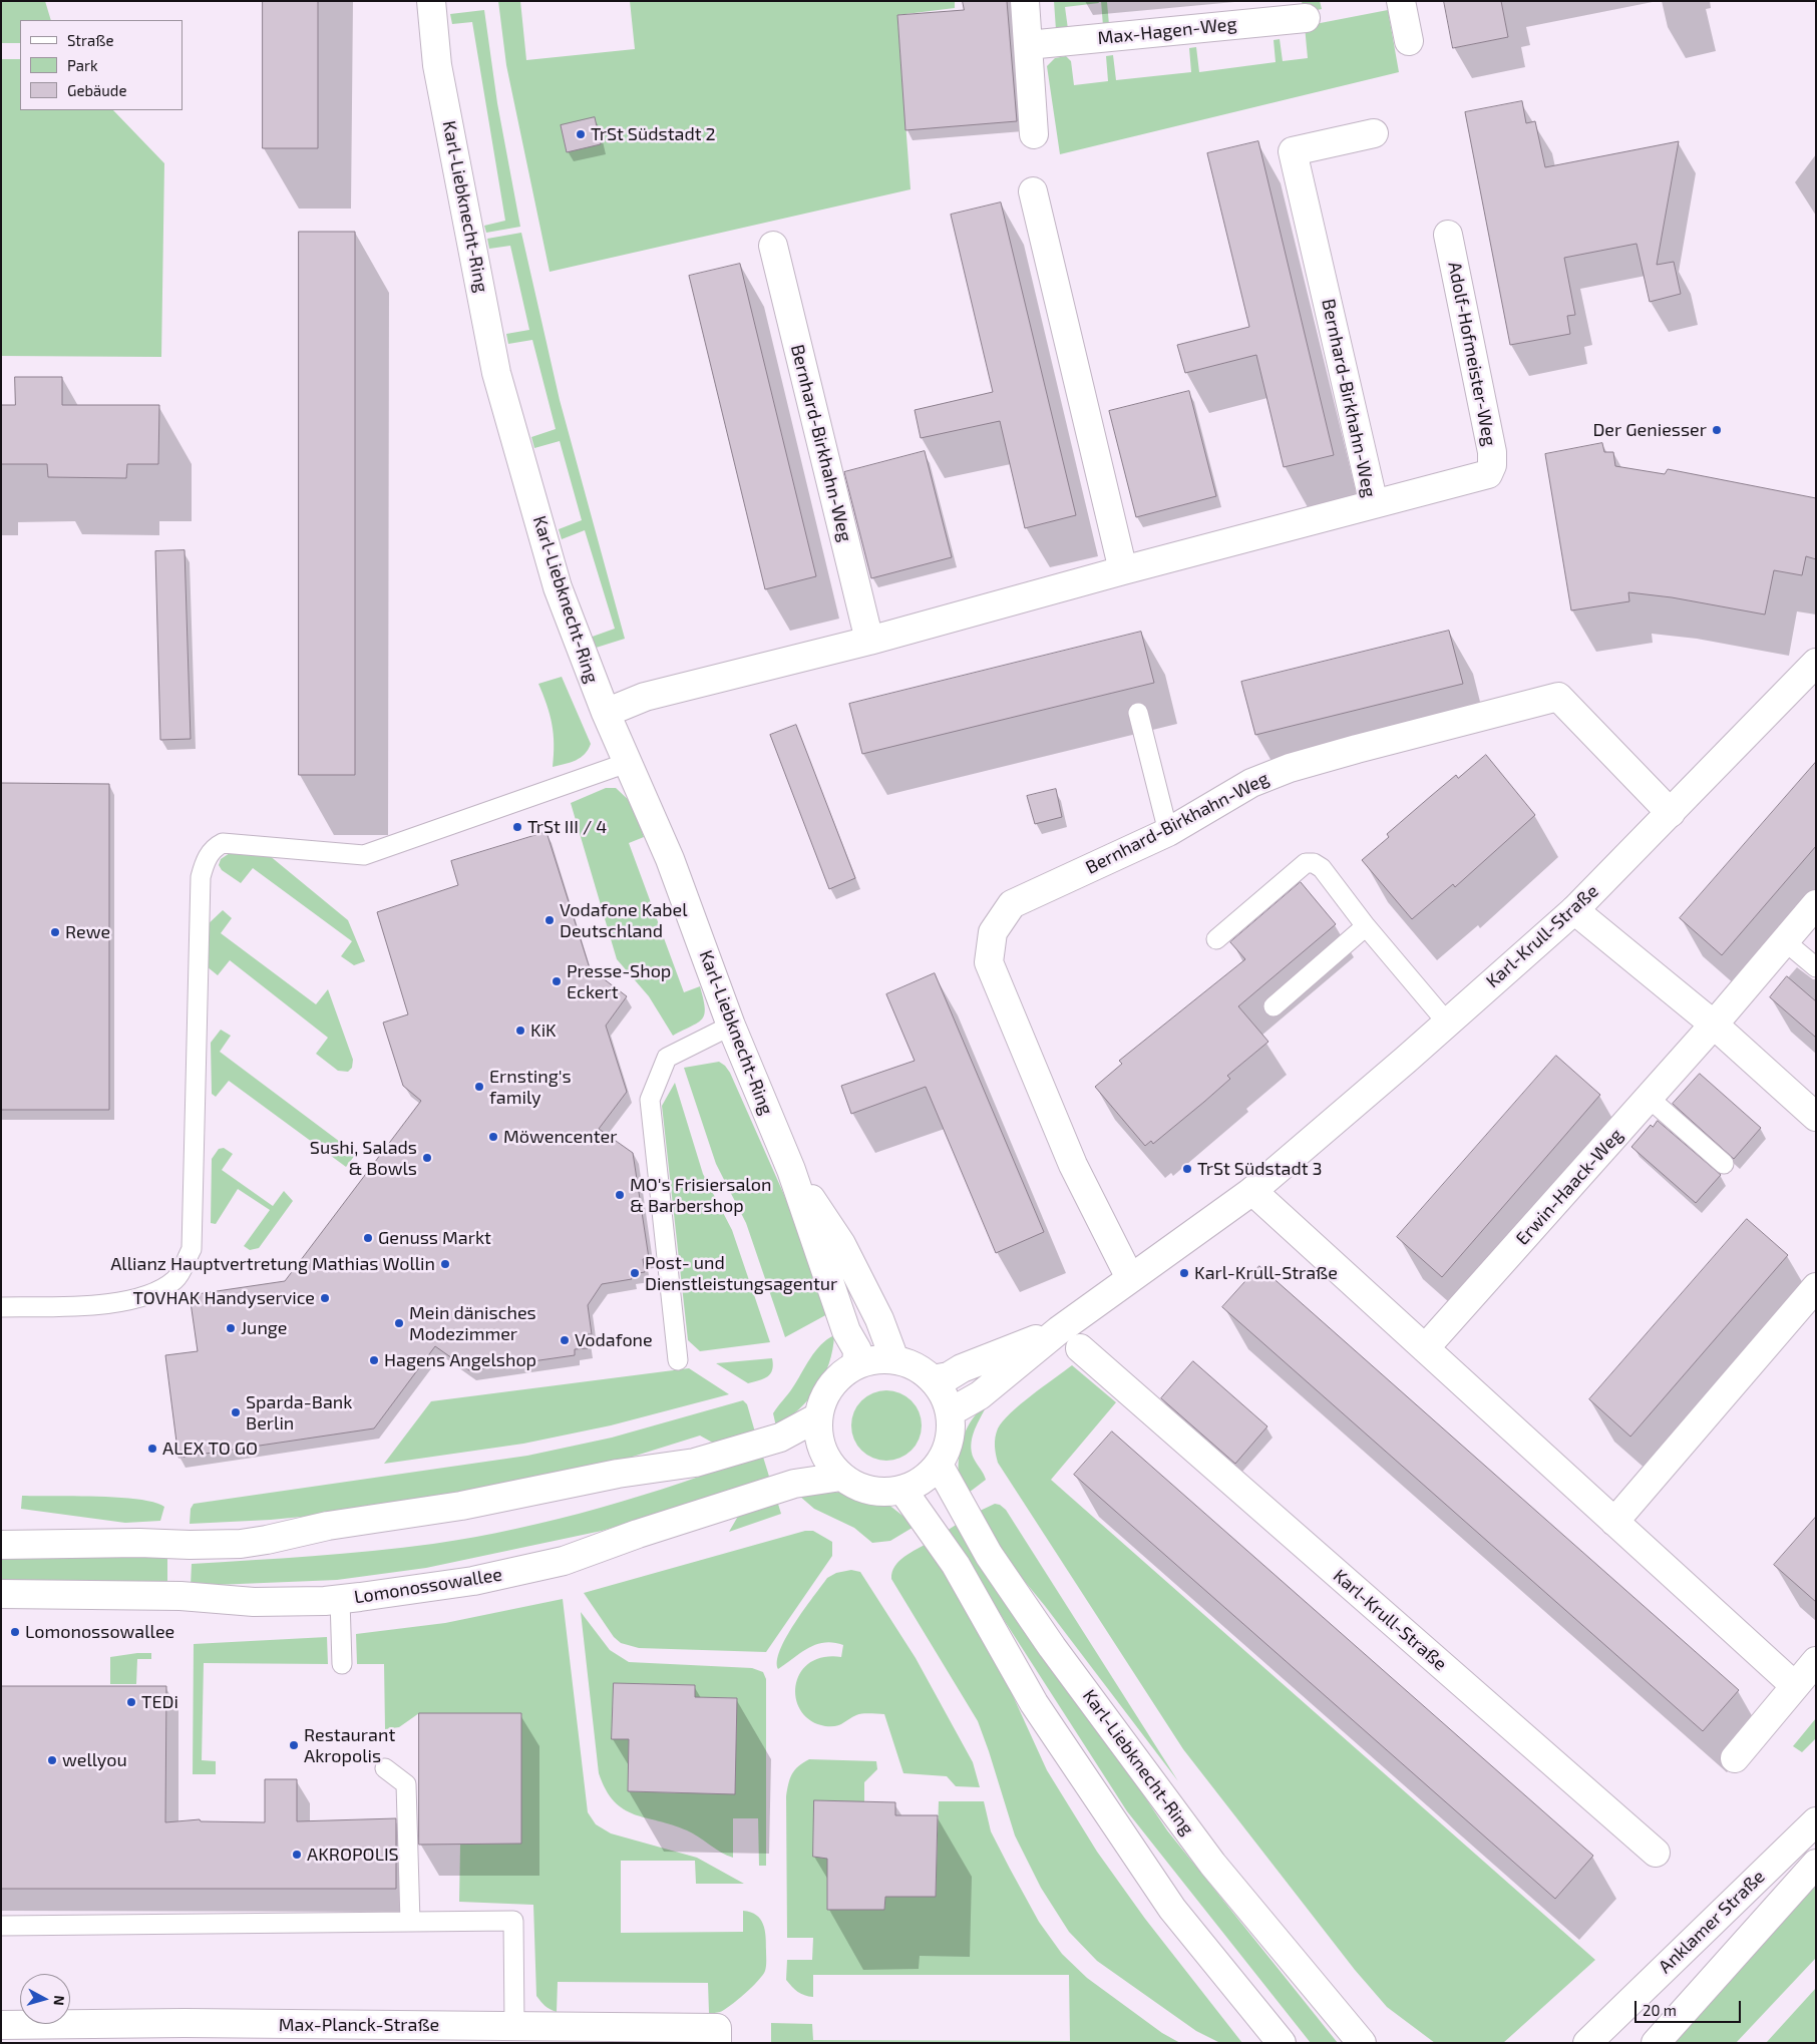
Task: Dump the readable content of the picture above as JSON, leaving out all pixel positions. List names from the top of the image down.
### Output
{
  "streets": {
    "street": [
      "Max-Hagen-Weg",
      "Karl-Liebknecht-Ring",
      "Adolf-Hofmeister-Weg",
      "Bernhard-Birkhahn-Weg",
      "Karl-Krull-Straße",
      "Erwin-Haack-Weg",
      "Lomonossowallee",
      "Anklamer Straße",
      "Max-Planck-Straße"
    ]
  },
  "crossings": [
    ["Karl-Liebknecht-Ring", "Bernhard-Birkhahn-Weg"],
    ["Karl-Liebknecht-Ring", "Karl-Krull-Straße"],
    ["Karl-Liebknecht-Ring", "Lomonossowallee"],
    ["Adolf-Hofmeister-Weg", "Bernhard-Birkhahn-Weg"],
    ["Bernhard-Birkhahn-Weg", "Karl-Krull-Straße"],
    ["Karl-Krull-Straße", "Lomonossowallee"]
  ],
  "places": [
    "TrSt Südstadt 2",
    "Der Geniesser",
    "TrSt III / 4",
    "Vodafone Kabel Deutschland",
    "Rewe",
    "Presse-Shop Eckert",
    "KiK",
    "Ernsting's family",
    "Möwencenter",
    "Sushi, Salads & Bowls",
    "TrSt Südstadt 3",
    "MO's Frisiersalon & Barbershop",
    "Genuss Markt",
    "Allianz Hauptvertretung Mathias Wollin",
    "Post- und Dienstleistungsagentur",
    "Karl-Krull-Straße",
    "TOVHAK Handyservice",
    "Mein dänisches Modezimmer",
    "Junge",
    "Vodafone",
    "Hagens Angelshop",
    "Sparda-Bank Berlin",
    "ALEX TO GO",
    "Lomonossowallee",
    "TEDi",
    "Restaurant Akropolis",
    "wellyou",
    "AKROPOLIS"
  ],
  "legend": ["Straße", "Park", "Gebäude"],
  "scale_bar": "20 m",
  "north": "right"
}
